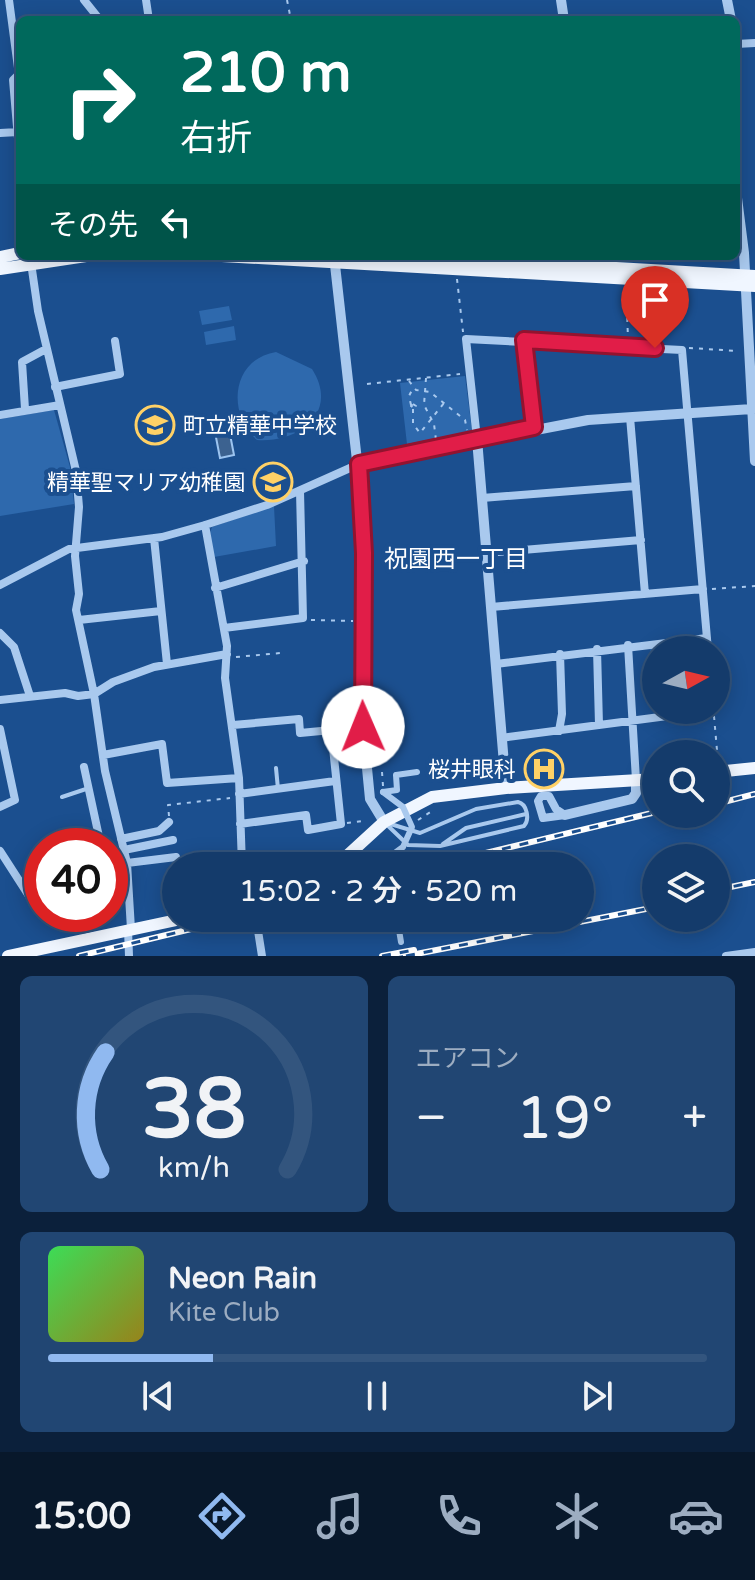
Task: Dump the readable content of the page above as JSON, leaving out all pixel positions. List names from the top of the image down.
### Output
{
  "districts": ["祝園西一丁目"],
  "places": {
    "school or university": ["町立精華中学校", "精華聖マリア幼稚園"],
    "hospital": ["桜井眼科"]
  },
  "north": "right",
  "page": {
    "turn": ["210 m", "右折"],
    "then": "その先",
    "limit": "40",
    "trip": "15:02 · 2 分 · 520 m",
    "tile": "エアコン",
    "heat": ["−", "19°", "+"],
    "song": ["Neon Rain", "Kite Club"],
    "tabs": "15:00",
    "gauge": ["38", "km/h"]
  }
}
